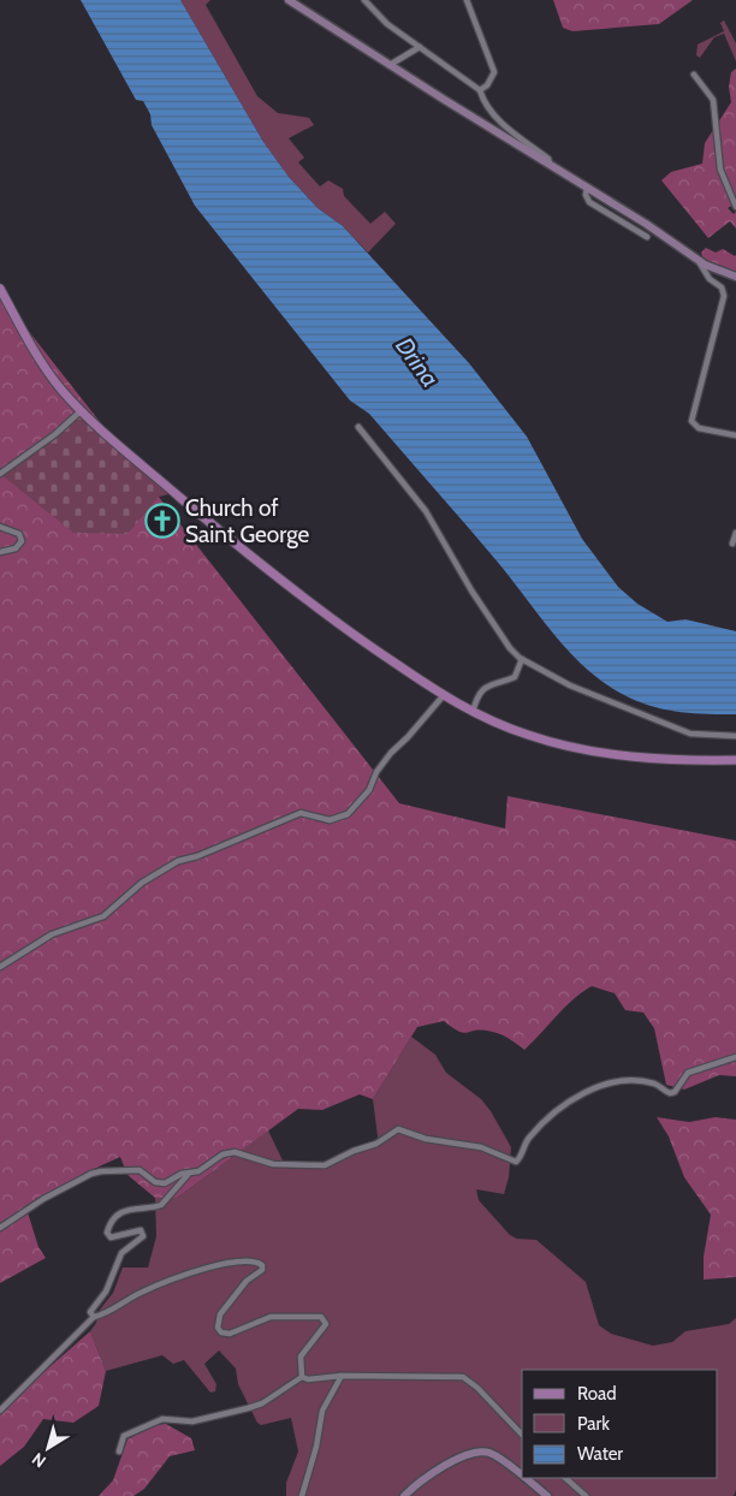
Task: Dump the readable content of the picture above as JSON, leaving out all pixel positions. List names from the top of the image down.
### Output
{
  "water": ["Drina"],
  "places": {
    "church": ["Church of Saint George"]
  },
  "legend": ["Road", "Park", "Water"],
  "north": "bottom left"
}
